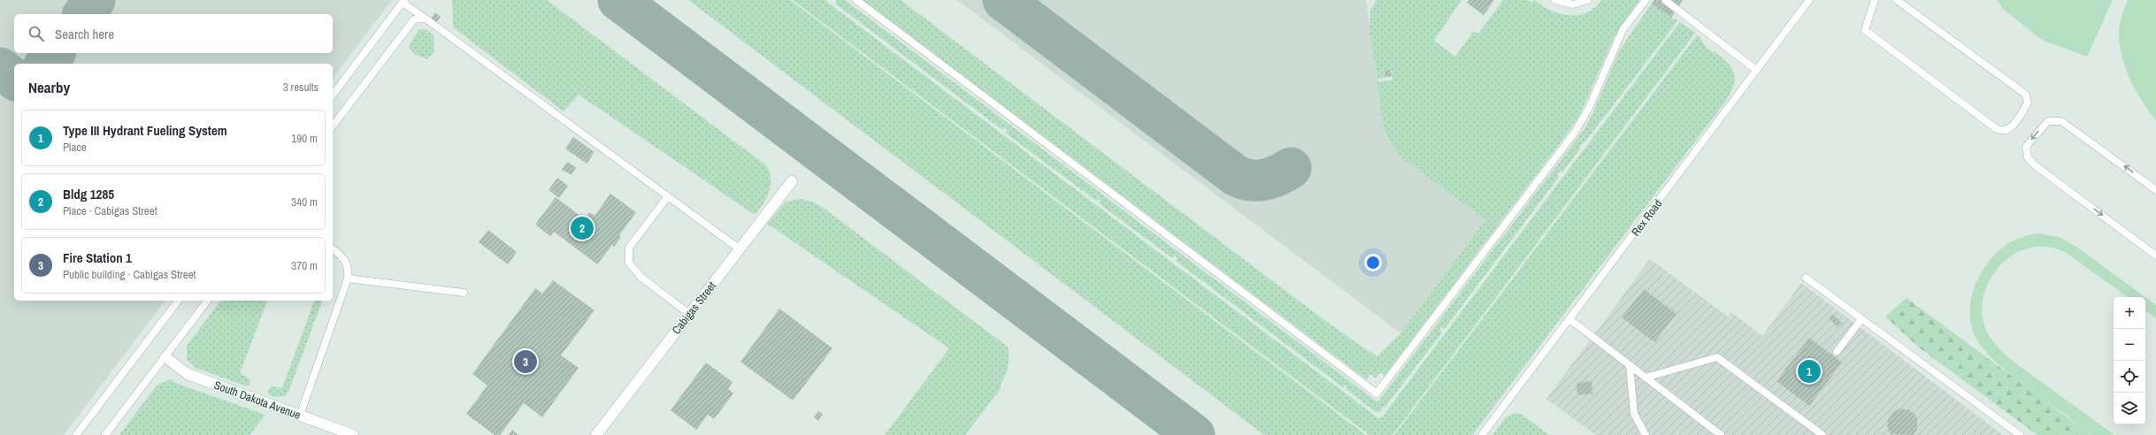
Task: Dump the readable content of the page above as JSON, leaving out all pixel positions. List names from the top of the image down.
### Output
{
  "streets": {
    "street": ["Cabigas Street", "South Dakota Avenue"],
    "lane": ["Rex Road"]
  },
  "page": {
    "search": "Search here",
    "heading": ["Nearby", "3 results"],
    "list": [
      {
        "mark": "1",
        "name": "Type III Hydrant Fueling System",
        "note": "Place",
        "value": "190 m"
      },
      {
        "mark": "2",
        "name": "Bldg 1285",
        "note": "Place · Cabigas Street",
        "value": "340 m"
      },
      {
        "mark": "3",
        "name": "Fire Station 1",
        "note": "Public building · Cabigas Street",
        "value": "370 m"
      }
    ],
    "pins": ["2", "3", "1"],
    "map_buttons": ["+", "−"]
  }
}
